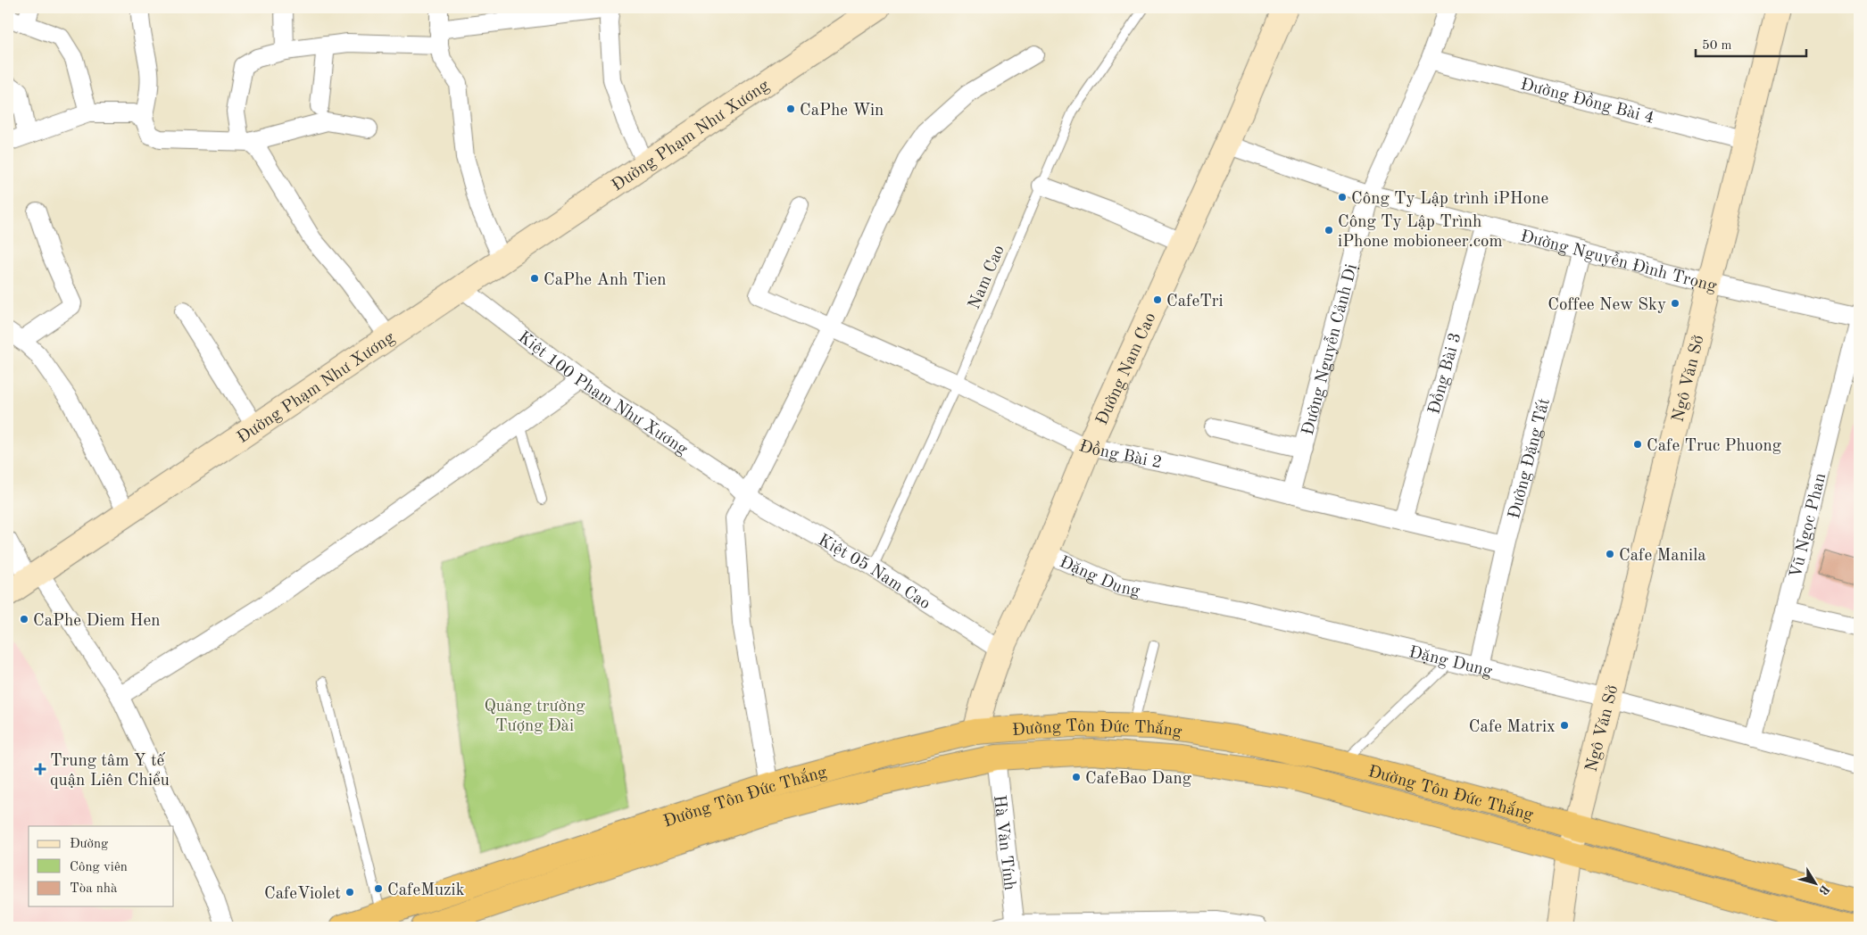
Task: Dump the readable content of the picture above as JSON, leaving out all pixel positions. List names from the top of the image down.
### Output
{
  "streets": {
    "highway": ["Đường Tôn Đức Thắng"],
    "street": [
      "Đường Đồng Bài 4",
      "Đường Phạm Như Xương",
      "Đường Nguyễn Đình Trọng",
      "Đường Nguyễn Cảnh Dị",
      "Đường Nam Cao",
      "Đồng Bài 3",
      "Ngô Văn Sở",
      "Kiệt 100 Phạm Như Xương",
      "Đồng Bài 2",
      "Đường Đặng Tất",
      "Vũ Ngọc Phan",
      "Kiệt 05 Nam Cao",
      "Đặng Dung",
      "Hà Văn Tính"
    ],
    "lane": ["Nam Cao"]
  },
  "crossings": [
    ["Đường Đồng Bài 4", "Đường Nguyễn Cảnh Dị"],
    ["Đường Đồng Bài 4", "Ngô Văn Sở"],
    ["Đường Phạm Như Xương", "Kiệt 100 Phạm Như Xương"],
    ["Đường Nguyễn Đình Trọng", "Đường Nguyễn Cảnh Dị"],
    ["Đường Nguyễn Đình Trọng", "Đường Nam Cao"],
    ["Đường Nguyễn Đình Trọng", "Đồng Bài 3"],
    ["Đường Nguyễn Đình Trọng", "Ngô Văn Sở"],
    ["Đường Nguyễn Đình Trọng", "Đường Đặng Tất"],
    ["Đường Nguyễn Đình Trọng", "Vũ Ngọc Phan"],
    ["Nam Cao", "Đồng Bài 2"],
    ["Nam Cao", "Kiệt 05 Nam Cao"],
    ["Đường Nguyễn Cảnh Dị", "Đồng Bài 2"],
    ["Đường Nam Cao", "Đồng Bài 2"],
    ["Đường Nam Cao", "Kiệt 05 Nam Cao"],
    ["Đường Nam Cao", "Đặng Dung"],
    ["Đường Nam Cao", "Đường Tôn Đức Thắng"],
    ["Đồng Bài 3", "Đồng Bài 2"],
    ["Ngô Văn Sở", "Đặng Dung"],
    ["Ngô Văn Sở", "Đường Tôn Đức Thắng"],
    ["Kiệt 100 Phạm Như Xương", "Kiệt 05 Nam Cao"],
    ["Đồng Bài 2", "Đường Đặng Tất"],
    ["Đường Đặng Tất", "Đặng Dung"],
    ["Vũ Ngọc Phan", "Đặng Dung"],
    ["Đường Tôn Đức Thắng", "Hà Văn Tính"]
  ],
  "parks": ["Quảng trường Tượng Đài"],
  "places": {
    "other": [
      "CaPhe Win",
      "Công Ty Lập trình iPHone",
      "Công Ty Lập Trình iPhone mobioneer.com",
      "CaPhe Anh Tien",
      "CafeTri",
      "Coffee New Sky",
      "Cafe Truc Phuong",
      "Cafe Manila",
      "CaPhe Diem Hen",
      "Cafe Matrix",
      "CafeBao Dang",
      "CafeMuzik",
      "CafeViolet"
    ],
    "health": ["Trung tâm Y tế quận Liên Chiểu"]
  },
  "legend": ["Đường", "Công viên", "Tòa nhà"],
  "scale_bar": "50 m",
  "north": "bottom right"
}
